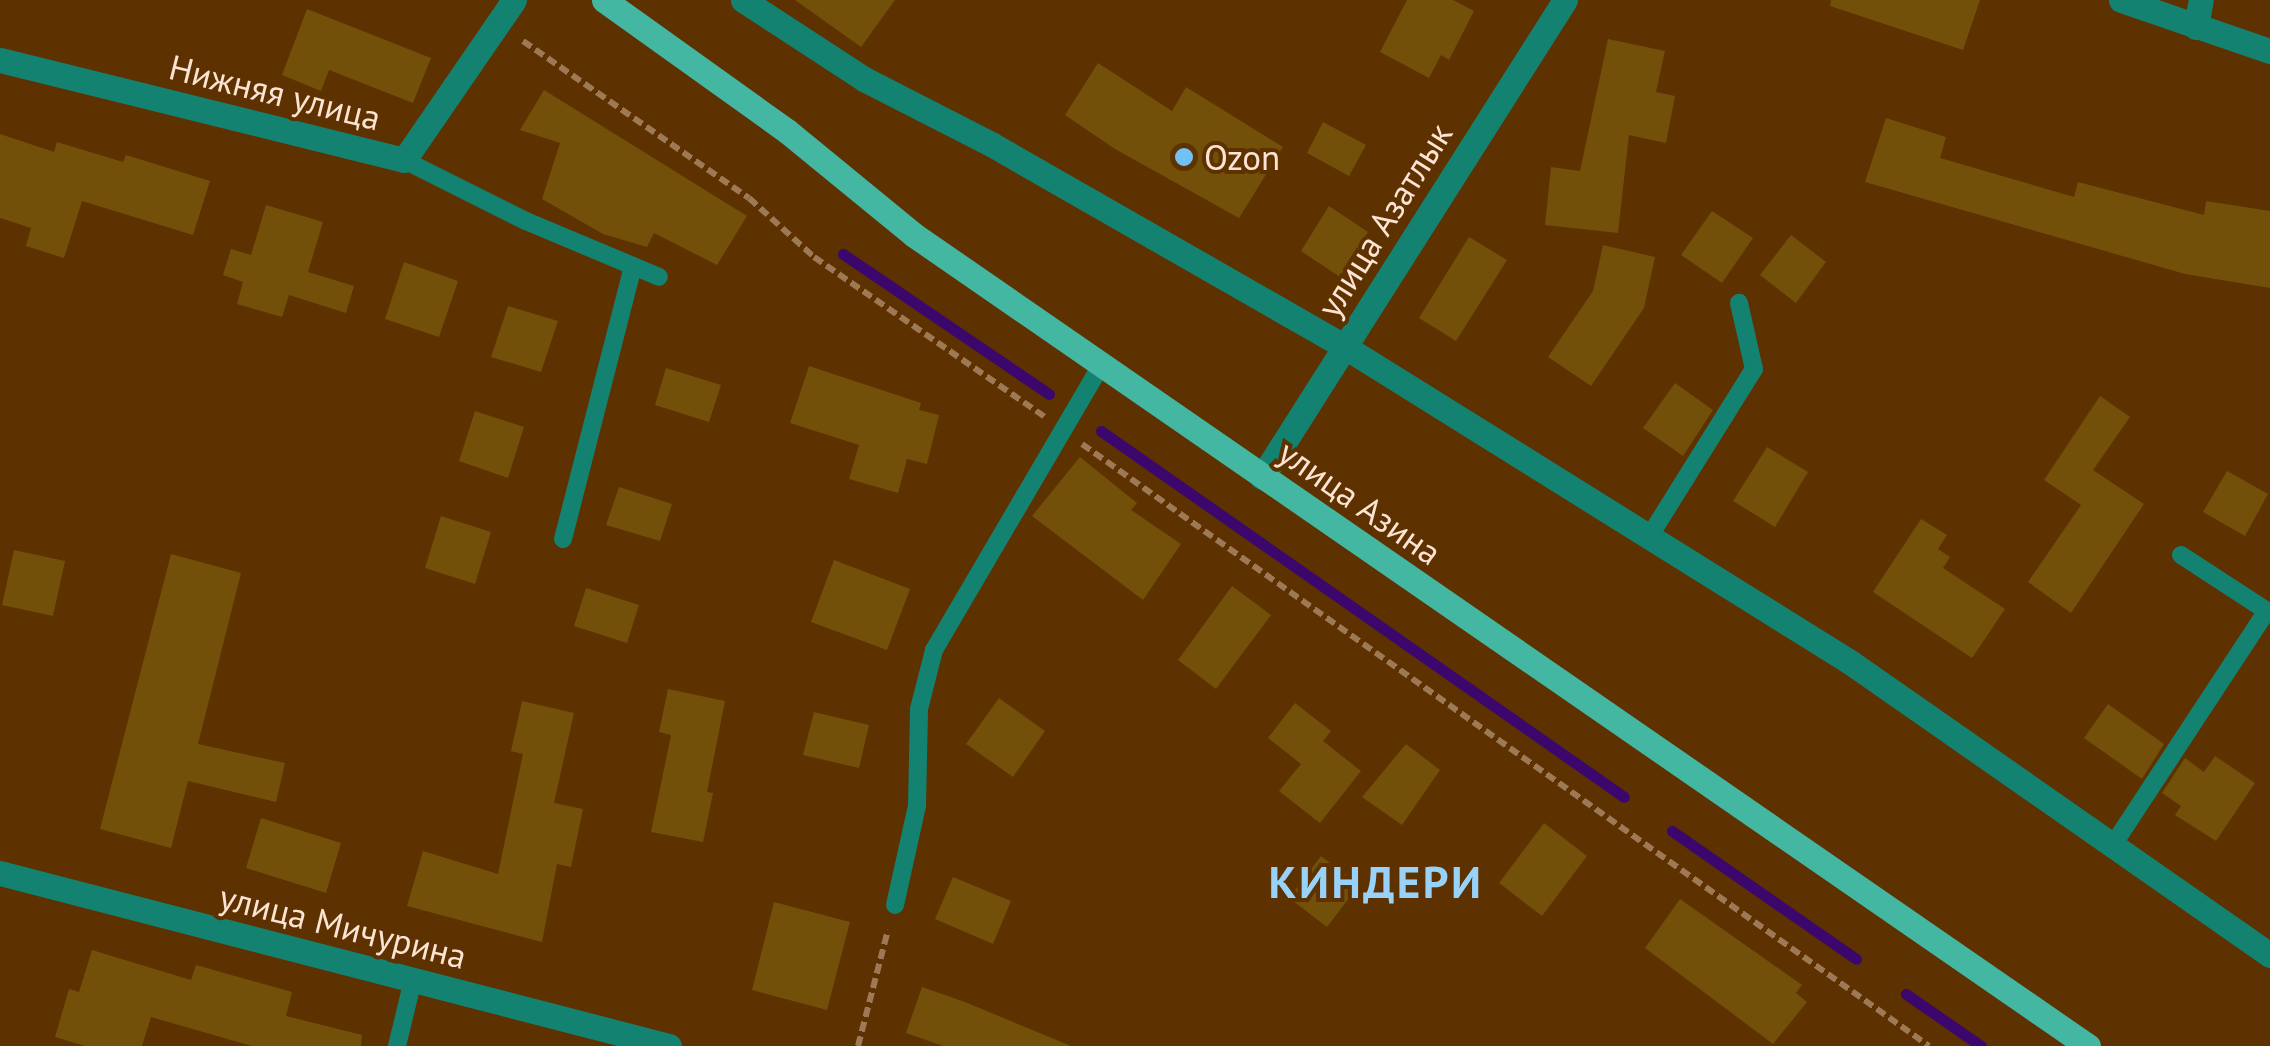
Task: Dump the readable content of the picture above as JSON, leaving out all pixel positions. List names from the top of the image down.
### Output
{
  "streets": {
    "main road": ["улица Азина"],
    "street": ["Нижняя улица", "улица Азатлык", "улица Мичурина"]
  },
  "crossings": [
    ["улица Азатлык", "улица Азина"]
  ],
  "districts": ["КИНДЕРИ"],
  "places": ["Ozon"]
}
